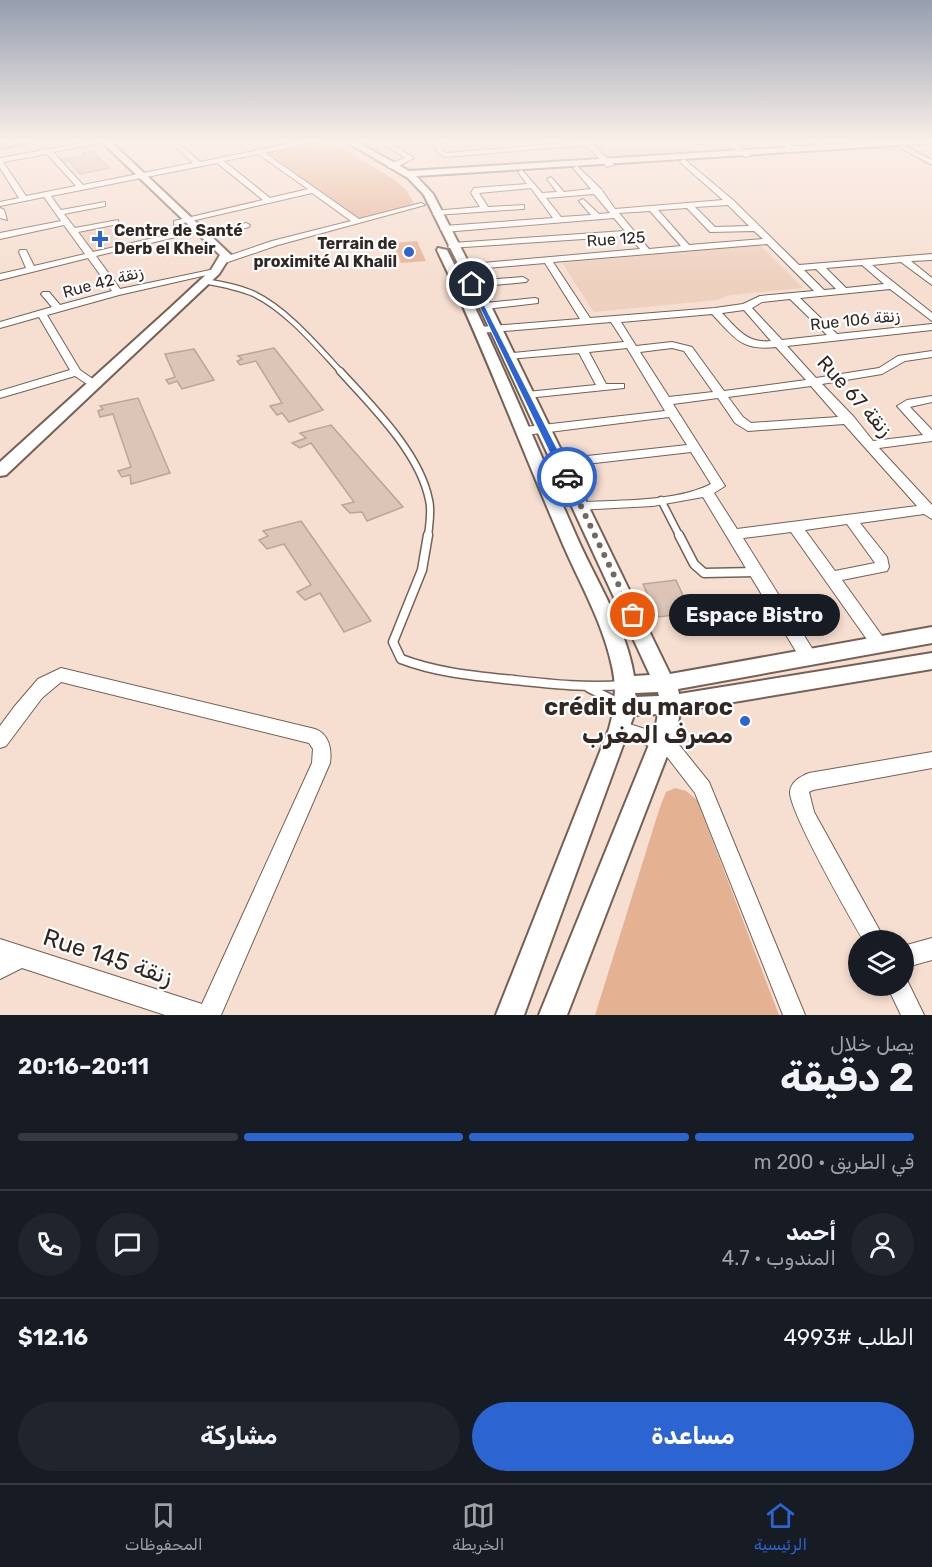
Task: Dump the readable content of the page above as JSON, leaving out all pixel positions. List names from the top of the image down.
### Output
{
  "streets": {
    "street": [
      "Rue 125",
      "Rue 42 زنقة",
      "Rue 106 زنقة",
      "Rue 67 زنقة",
      "Rue 145 زنقة"
    ]
  },
  "crossings": [
    ["Rue 106 زنقة", "Rue 67 زنقة"]
  ],
  "places": {
    "health": ["Centre de Santé Derb el Kheir"],
    "other": ["Terrain de proximité Al Khalil", "Espace Bistro", "crédit du maroc مصرف المغرب"]
  },
  "page": {
    "bubble": "Espace Bistro",
    "heading": ["2 دقيقة", "يصل خلال", "20:11–20:16"],
    "panel": [
      "أحمد",
      "المندوب · 4.7",
      "الطلب #4993",
      "$12.16"
    ],
    "bar": "في الطريق · 200 m",
    "buttons": ["مساعدة", "مشاركة"],
    "tabs": ["الرئيسية", "الخريطة", "المحفوظات"]
  }
}
